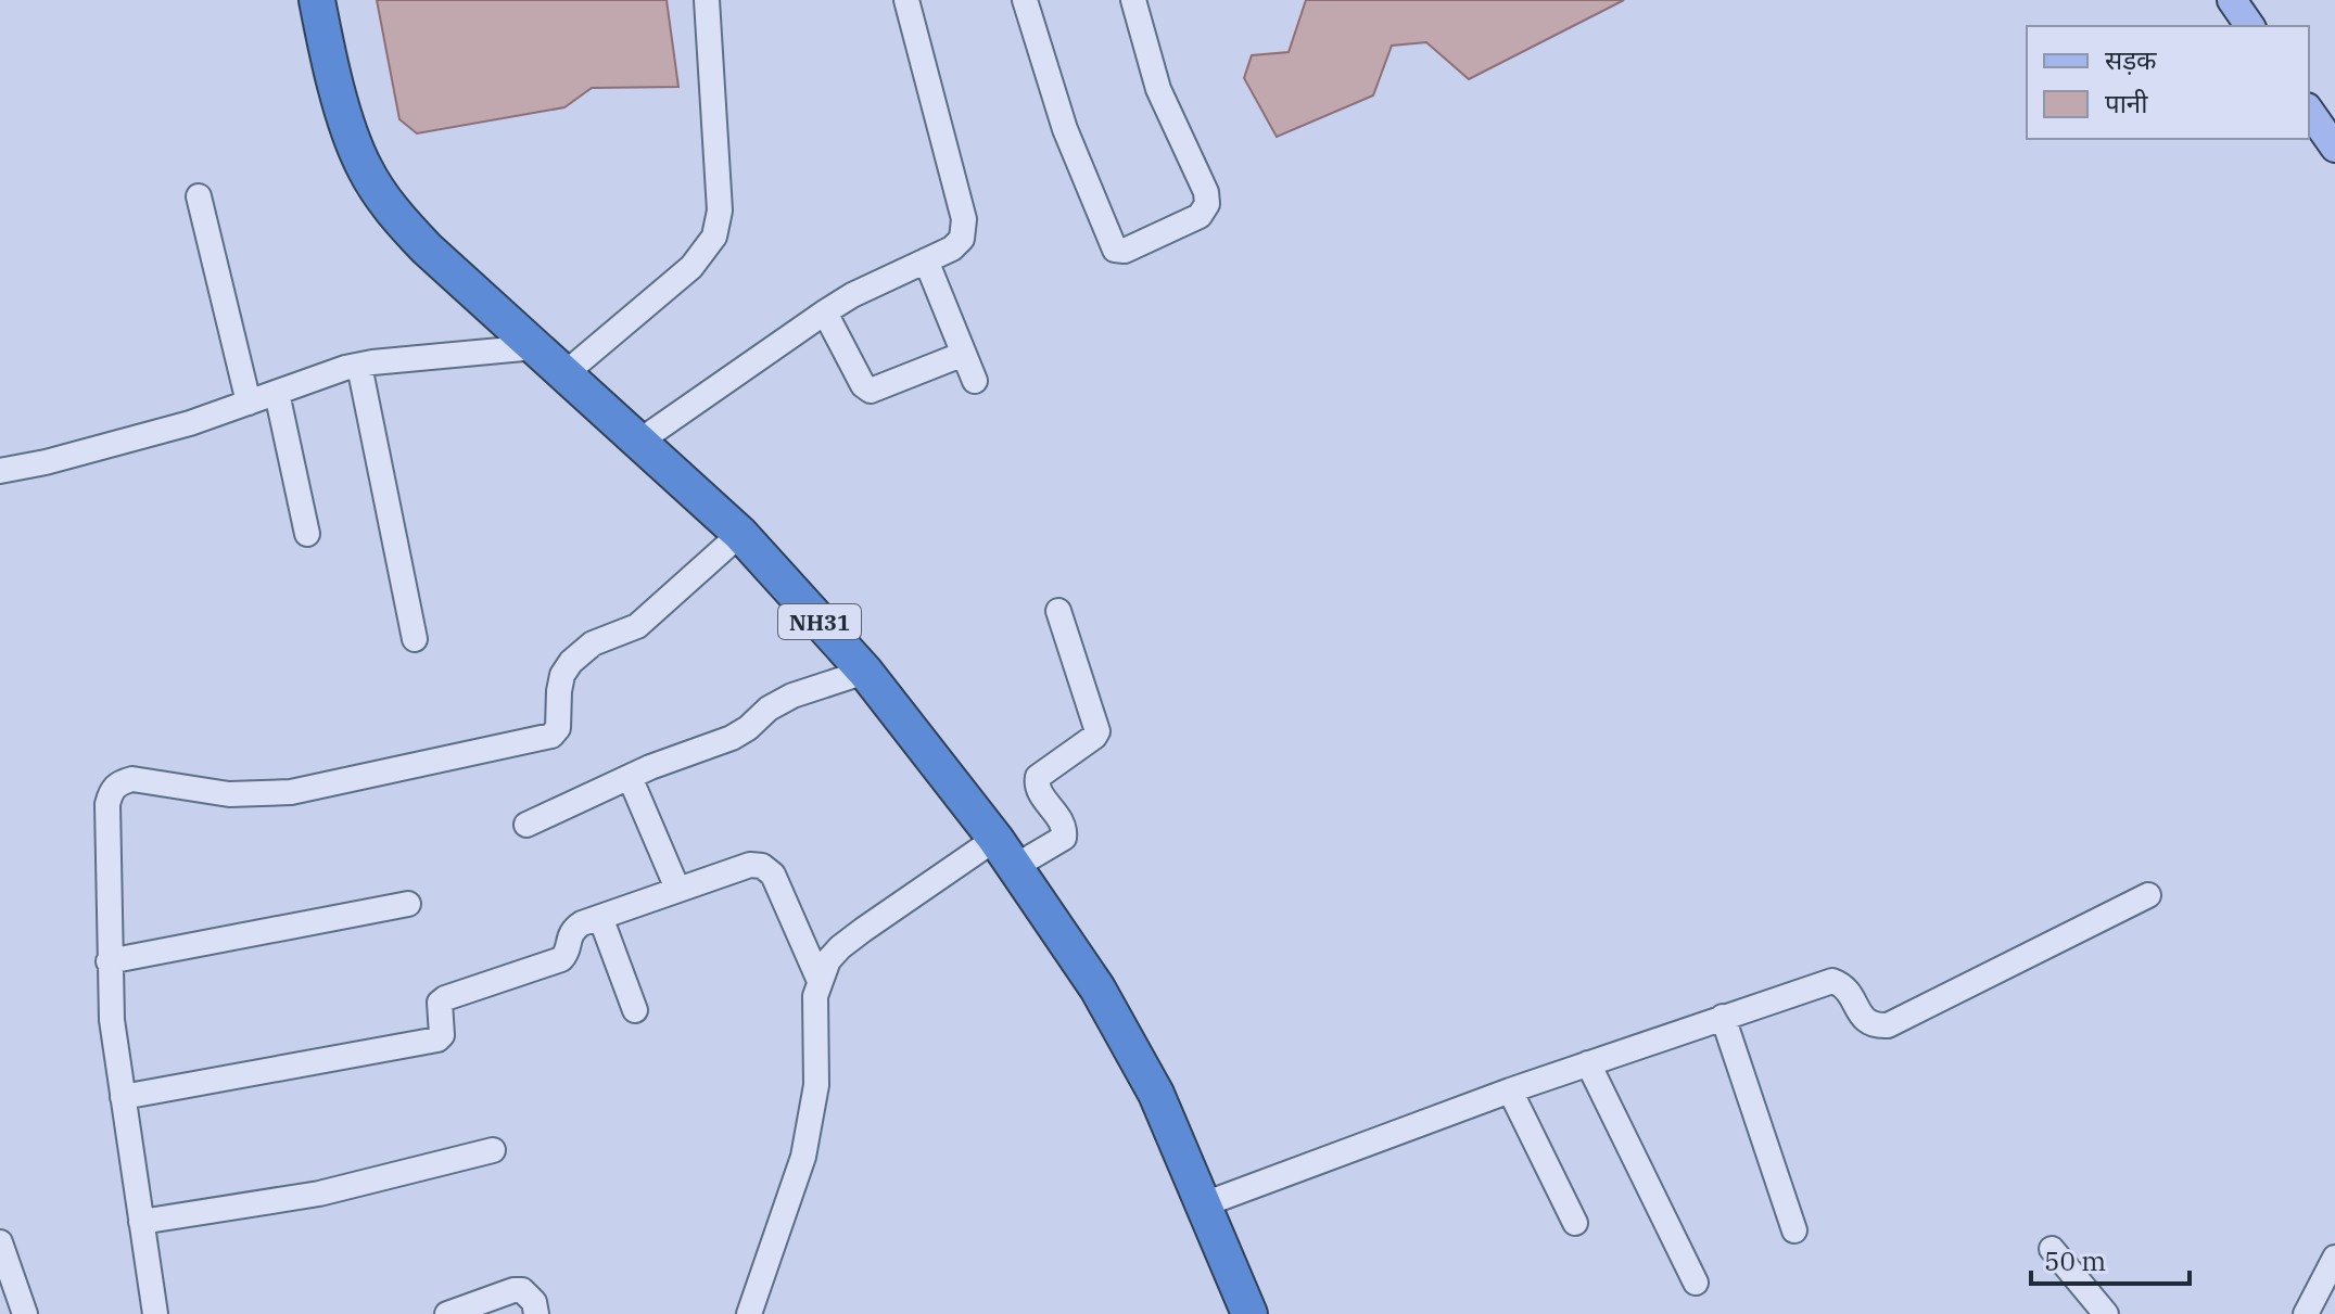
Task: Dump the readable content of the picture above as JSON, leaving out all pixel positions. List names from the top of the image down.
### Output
{
  "streets": {
    "highway": ["NH31"]
  },
  "legend": ["सड़क", "पानी"],
  "scale_bar": "50 m"
}
